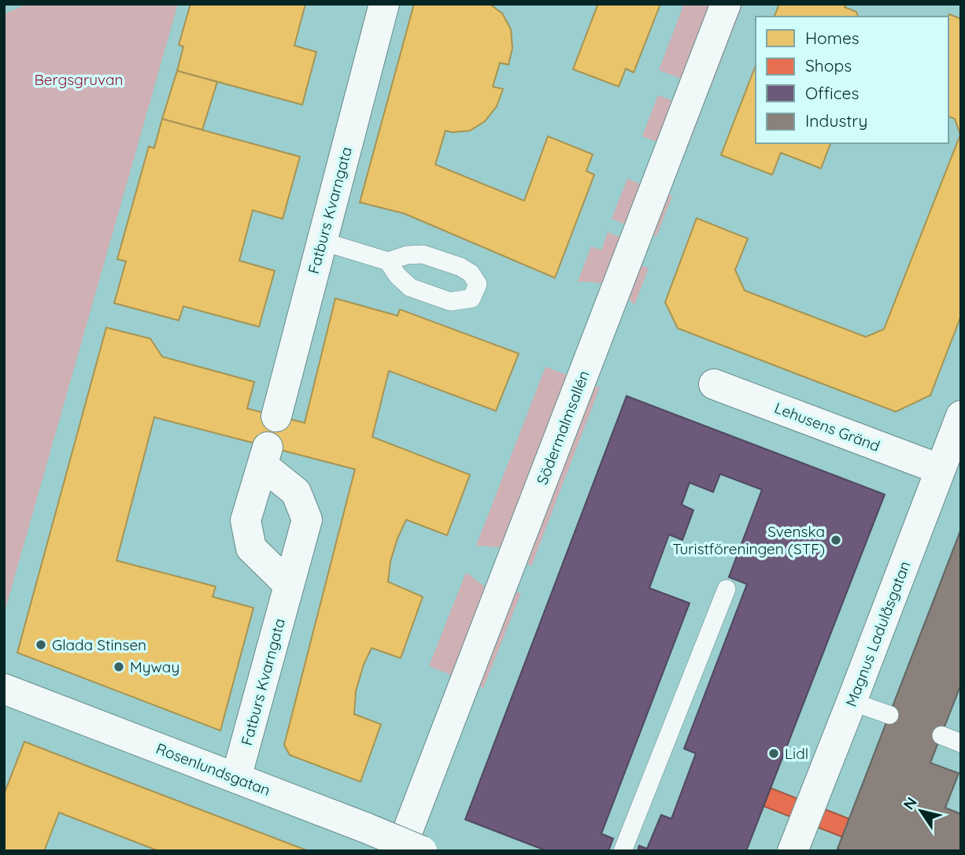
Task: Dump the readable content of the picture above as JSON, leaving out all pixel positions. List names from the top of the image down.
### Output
{
  "streets": {
    "street": [
      "Fatburs Kvarngata",
      "Lehusens Gränd",
      "Södermalmsallén",
      "Magnus Ladulåsgatan",
      "Rosenlundsgatan"
    ]
  },
  "crossings": [
    ["Fatburs Kvarngata", "Rosenlundsgatan"],
    ["Lehusens Gränd", "Magnus Ladulåsgatan"]
  ],
  "parks": ["Bergsgruvan"],
  "places": [
    "Svenska Turistföreningen (STF)",
    "Glada Stinsen",
    "Myway",
    "Lidl"
  ],
  "legend": [
    "Homes",
    "Shops",
    "Offices",
    "Industry"
  ],
  "north": "top left"
}
